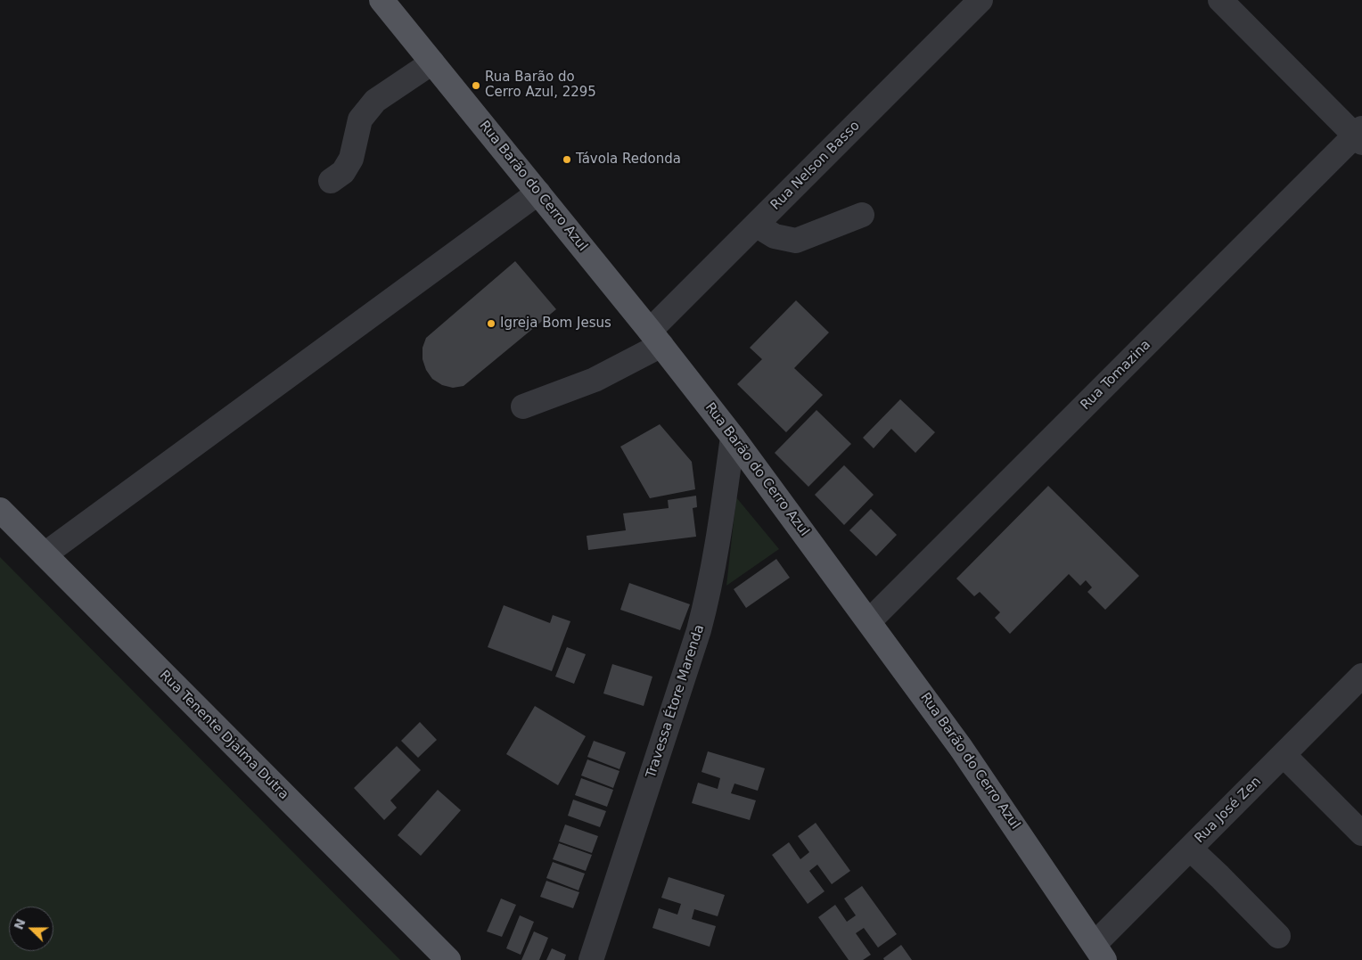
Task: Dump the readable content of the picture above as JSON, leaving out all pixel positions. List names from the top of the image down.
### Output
{
  "streets": {
    "main road": ["Rua Barão do Cerro Azul", "Rua Tenente Djalma Dutra"],
    "street": [
      "Rua Nelson Basso",
      "Rua Tomazina",
      "Travessa Étore Marenda",
      "Rua José Zen"
    ]
  },
  "crossings": [
    ["Rua Nelson Basso", "Rua Barão do Cerro Azul"],
    ["Rua Barão do Cerro Azul", "Rua Tomazina"],
    ["Rua Barão do Cerro Azul", "Travessa Étore Marenda"],
    ["Rua Barão do Cerro Azul", "Rua José Zen"]
  ],
  "places": ["Rua Barão do Cerro Azul, 2295", "Távola Redonda", "Igreja Bom Jesus"],
  "north": "left"
}
